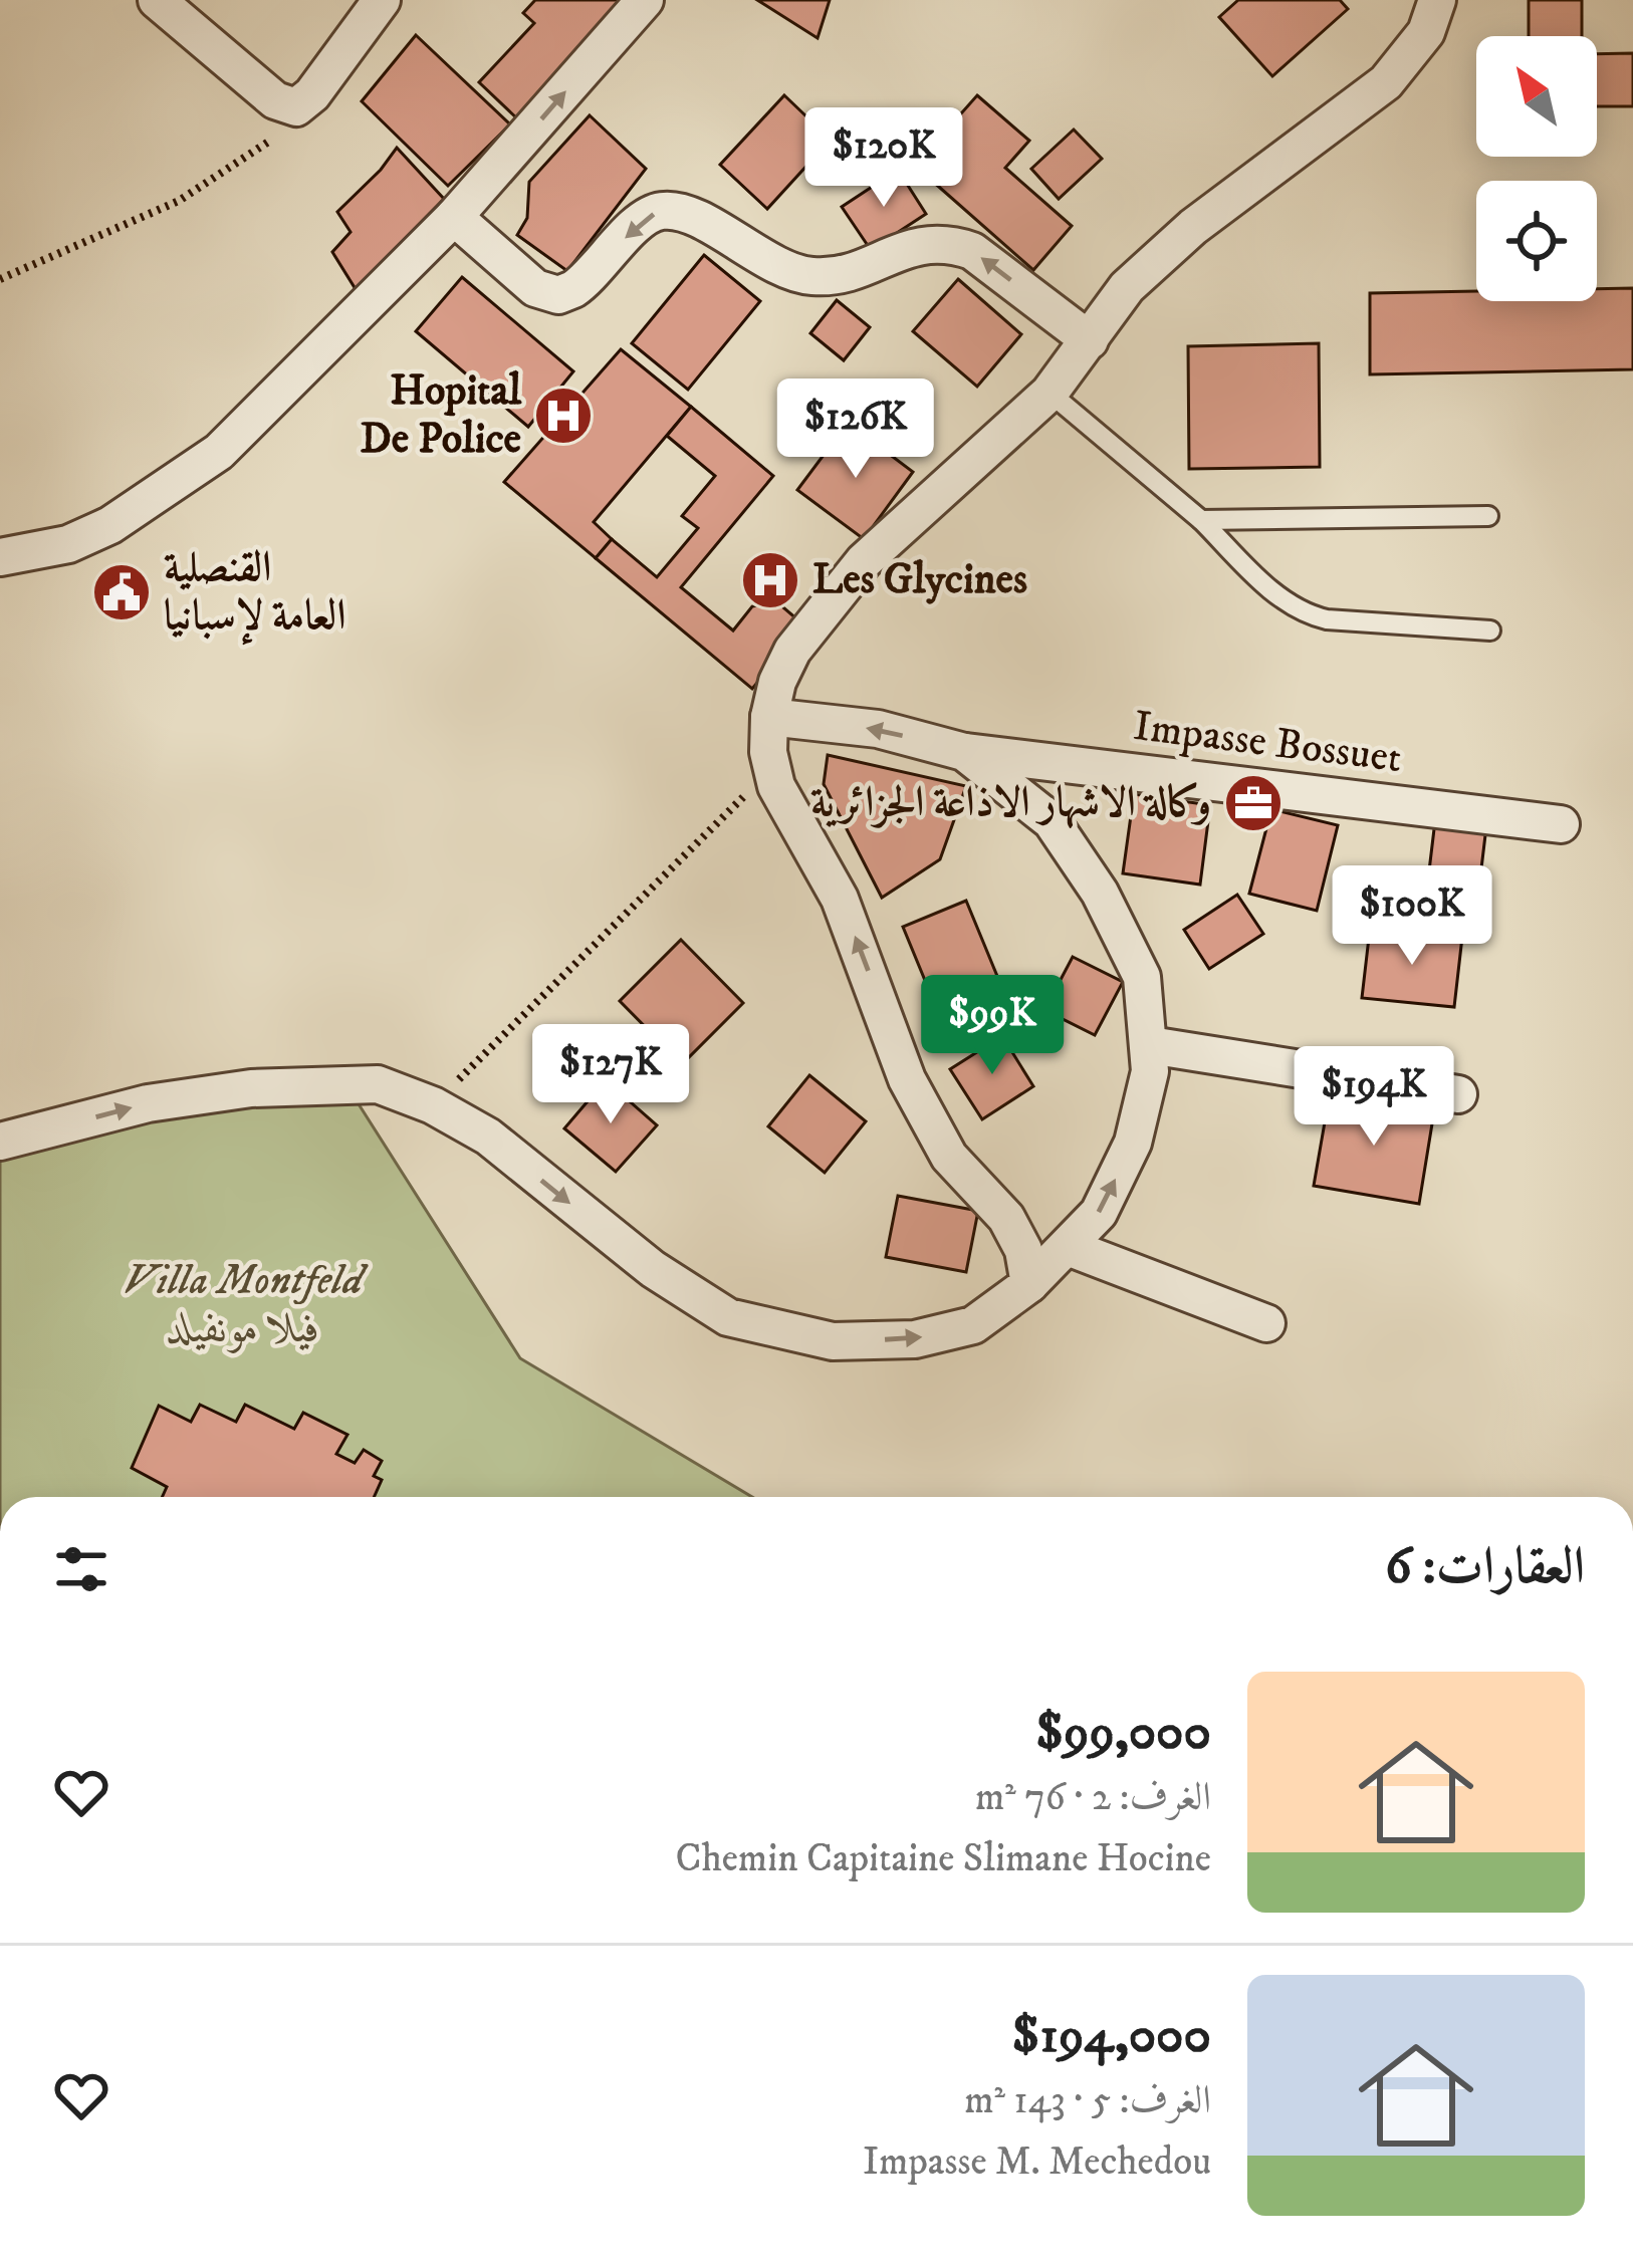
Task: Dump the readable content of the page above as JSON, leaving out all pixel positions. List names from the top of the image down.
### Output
{
  "streets": {
    "street": ["Impasse Bossuet"]
  },
  "parks": ["Villa Montfeld فيلا مونفيلد"],
  "places": {
    "hospital": ["Hopital De Police", "Les Glycines"],
    "public building": ["القنصلية العامة لإسبانيا"],
    "office": ["وكالة الاشهار الاذاعة الجزائرية"]
  },
  "north": "top left",
  "page": {
    "price": [
      "$120K",
      "$126K",
      "$100K",
      "$99K",
      "$127K",
      "$194K"
    ],
    "heading": "العقارات: 6",
    "list": [
      {
        "name": "$99,000",
        "note": "الغرف: 2 · 76 m² · Chemin Capitaine Slimane Hocine"
      },
      {
        "name": "$194,000",
        "note": "الغرف: 5 · 143 m² · Impasse M. Mechedou"
      }
    ]
  }
}
